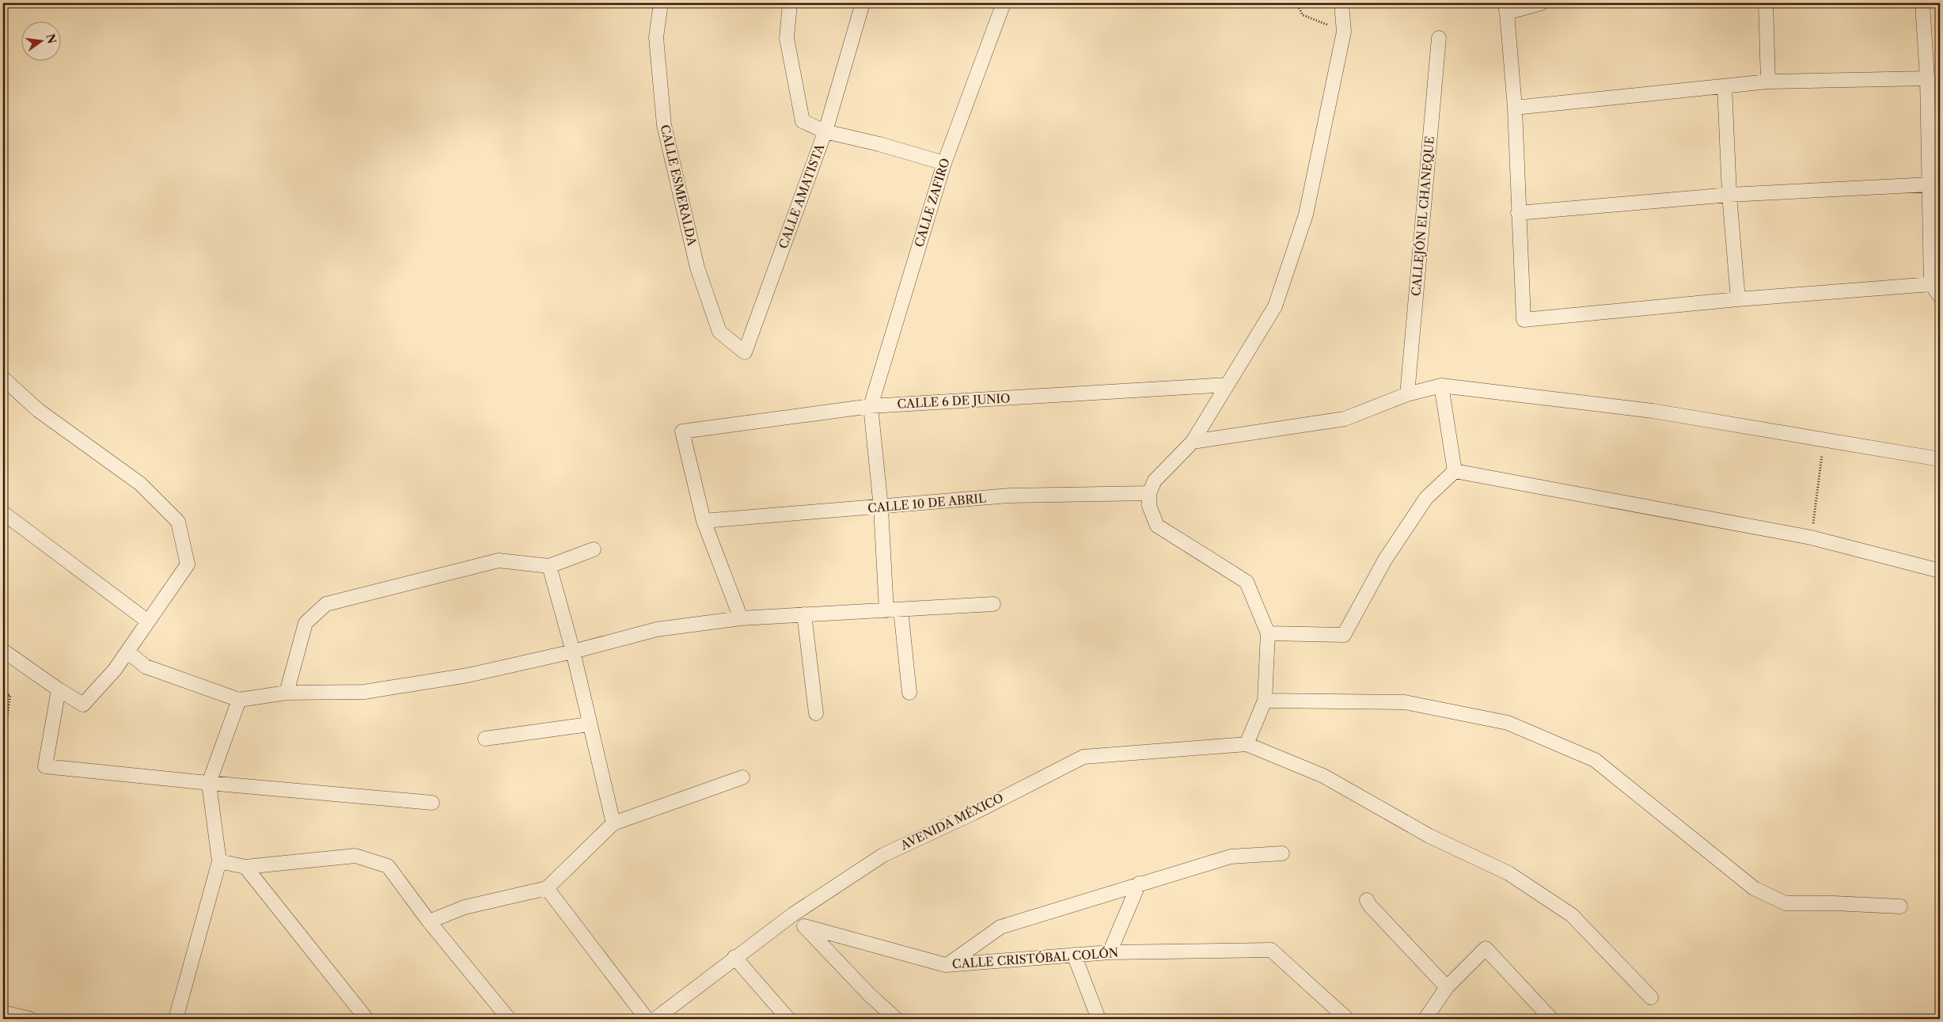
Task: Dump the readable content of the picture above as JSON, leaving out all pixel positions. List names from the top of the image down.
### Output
{
  "streets": {
    "street": [
      "CALLE ESMERALDA",
      "CALLE AMATISTA",
      "CALLE ZAFIRO",
      "CALLEJÓN EL CHANEQUE",
      "CALLE 6 DE JUNIO",
      "CALLE 10 DE ABRIL",
      "AVENIDA MÉXICO",
      "CALLE CRISTÓBAL COLÓN"
    ]
  },
  "crossings": [
    ["CALLE ESMERALDA", "CALLE AMATISTA"],
    ["CALLE ZAFIRO", "CALLE 6 DE JUNIO"],
    ["CALLE 6 DE JUNIO", "CALLE 10 DE ABRIL"]
  ],
  "north": "right"
}
